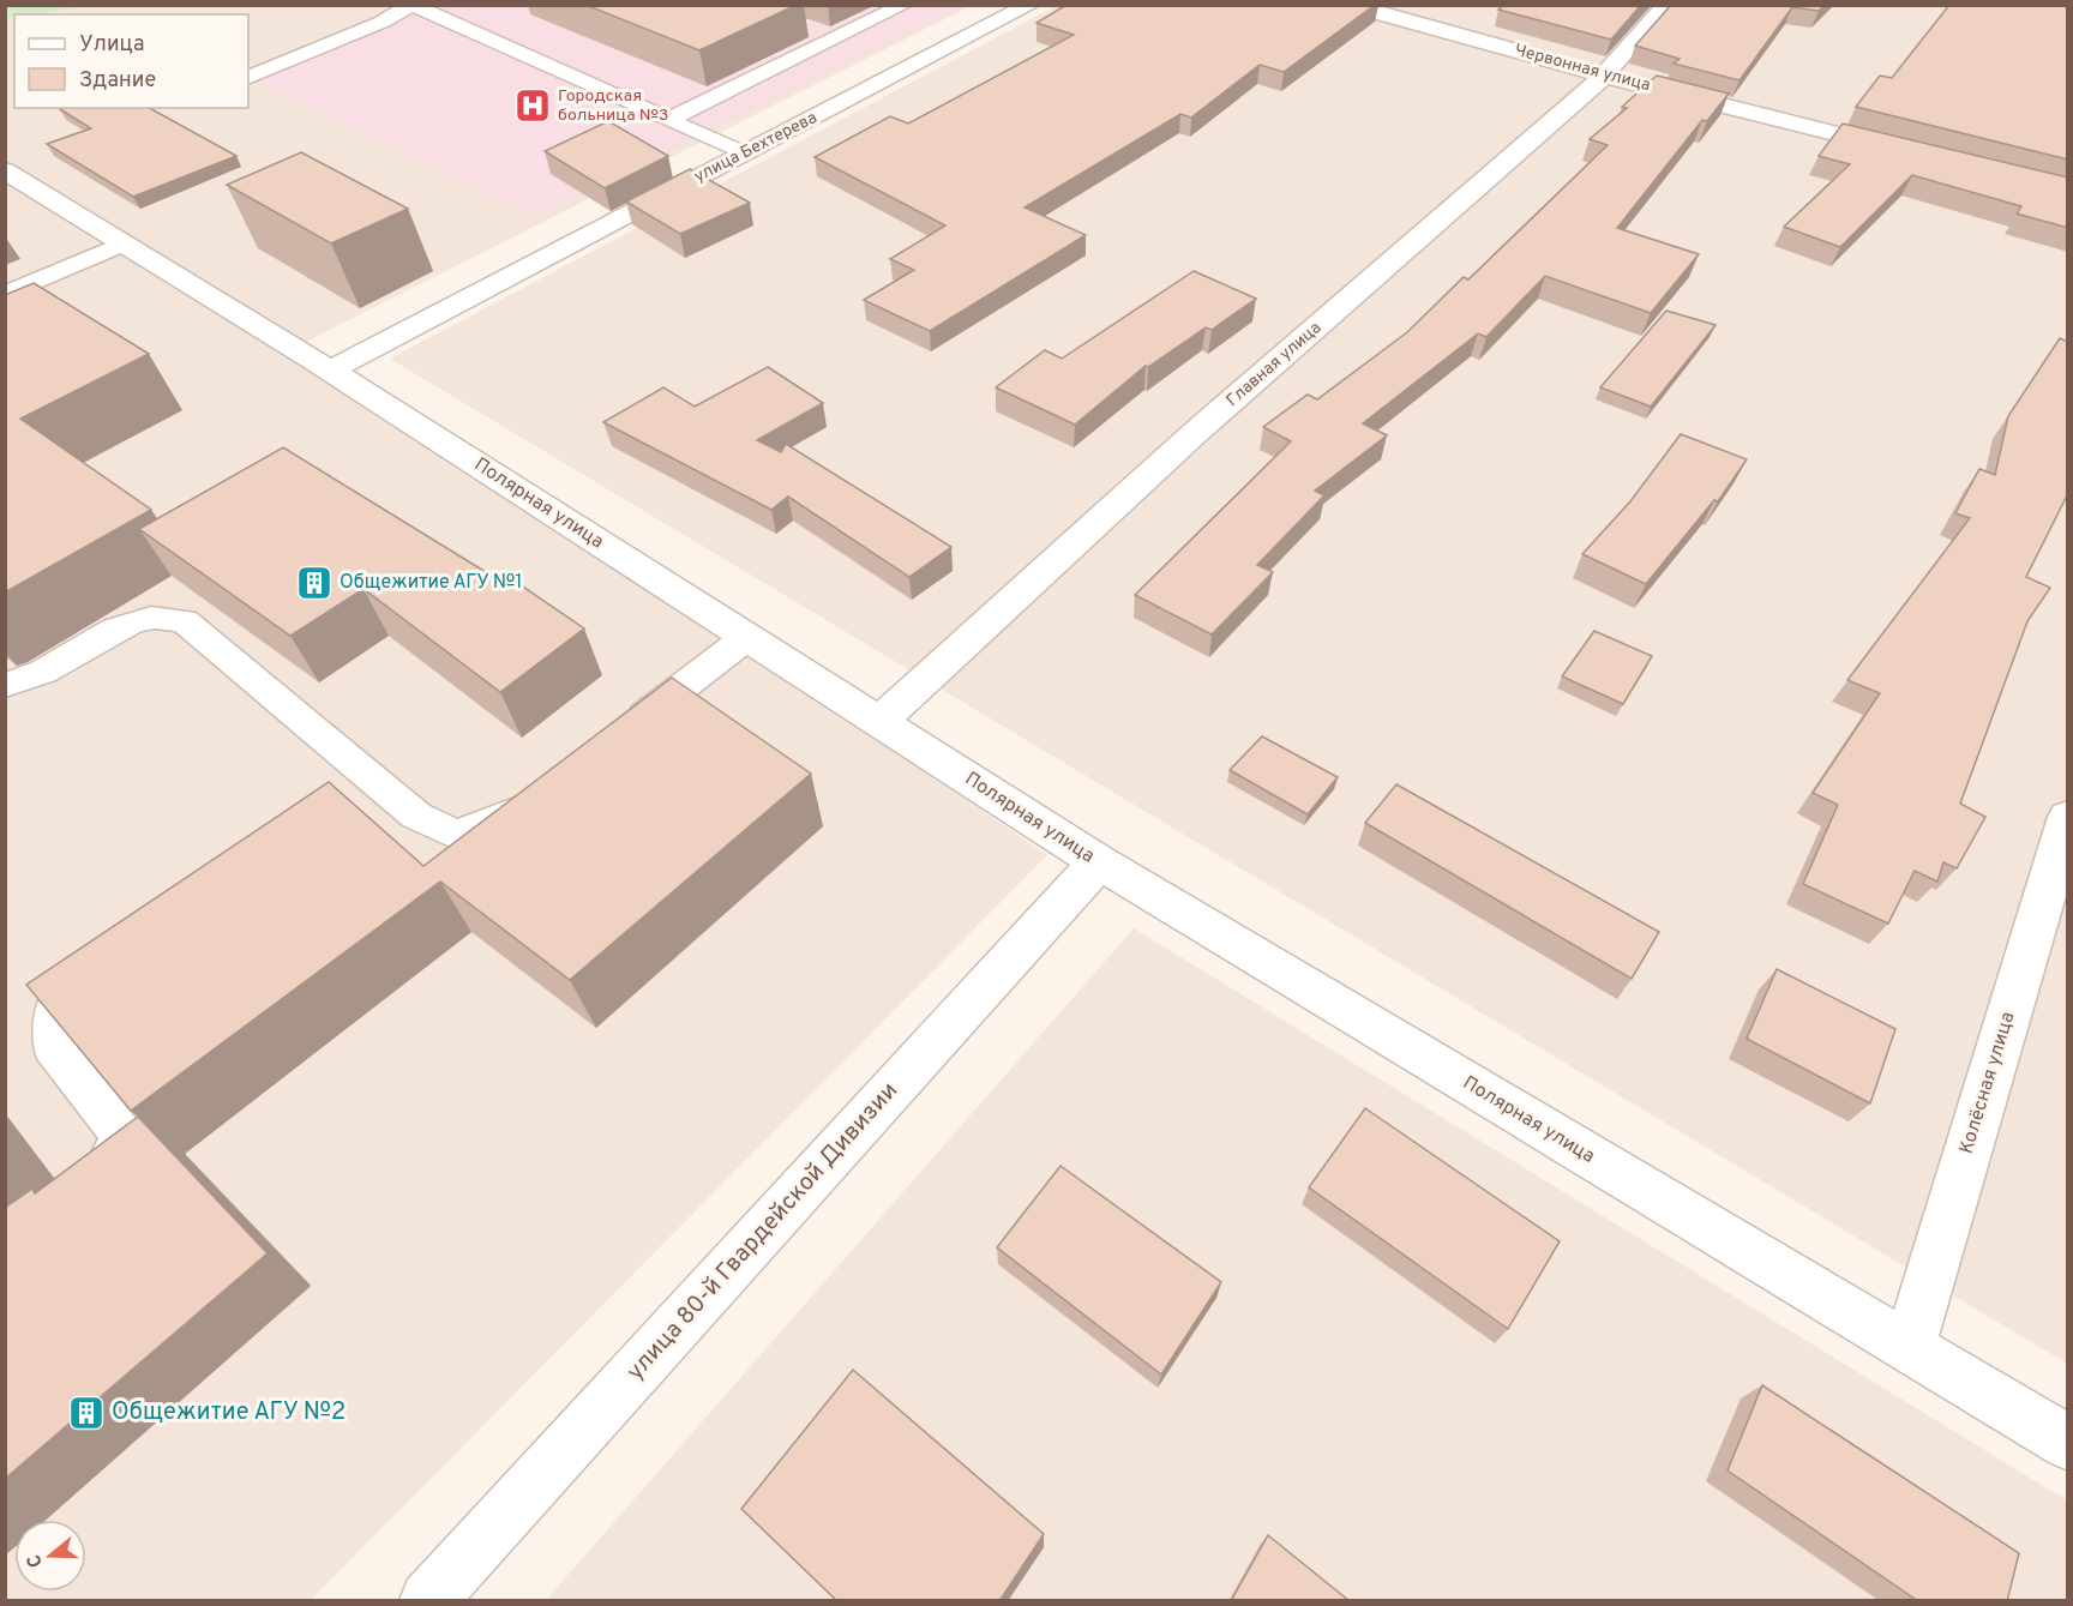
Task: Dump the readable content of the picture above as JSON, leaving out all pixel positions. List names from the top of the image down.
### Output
{
  "streets": {
    "street": [
      "Червонная улица",
      "улица Бехтерева",
      "Главная улица",
      "Полярная улица",
      "Колёсная улица",
      "улица 80-й Гвардейской Дивизии"
    ]
  },
  "crossings": [
    ["Червонная улица", "Главная улица"],
    ["улица Бехтерева", "Полярная улица"],
    ["Главная улица", "Полярная улица"],
    ["Полярная улица", "Колёсная улица"],
    ["Полярная улица", "улица 80-й Гвардейской Дивизии"]
  ],
  "places": {
    "hospital": ["Городская больница №3"],
    "building": ["Общежитие АГУ №1", "Общежитие АГУ №2"]
  },
  "legend": ["Улица", "Здание"],
  "north": "left"
}
